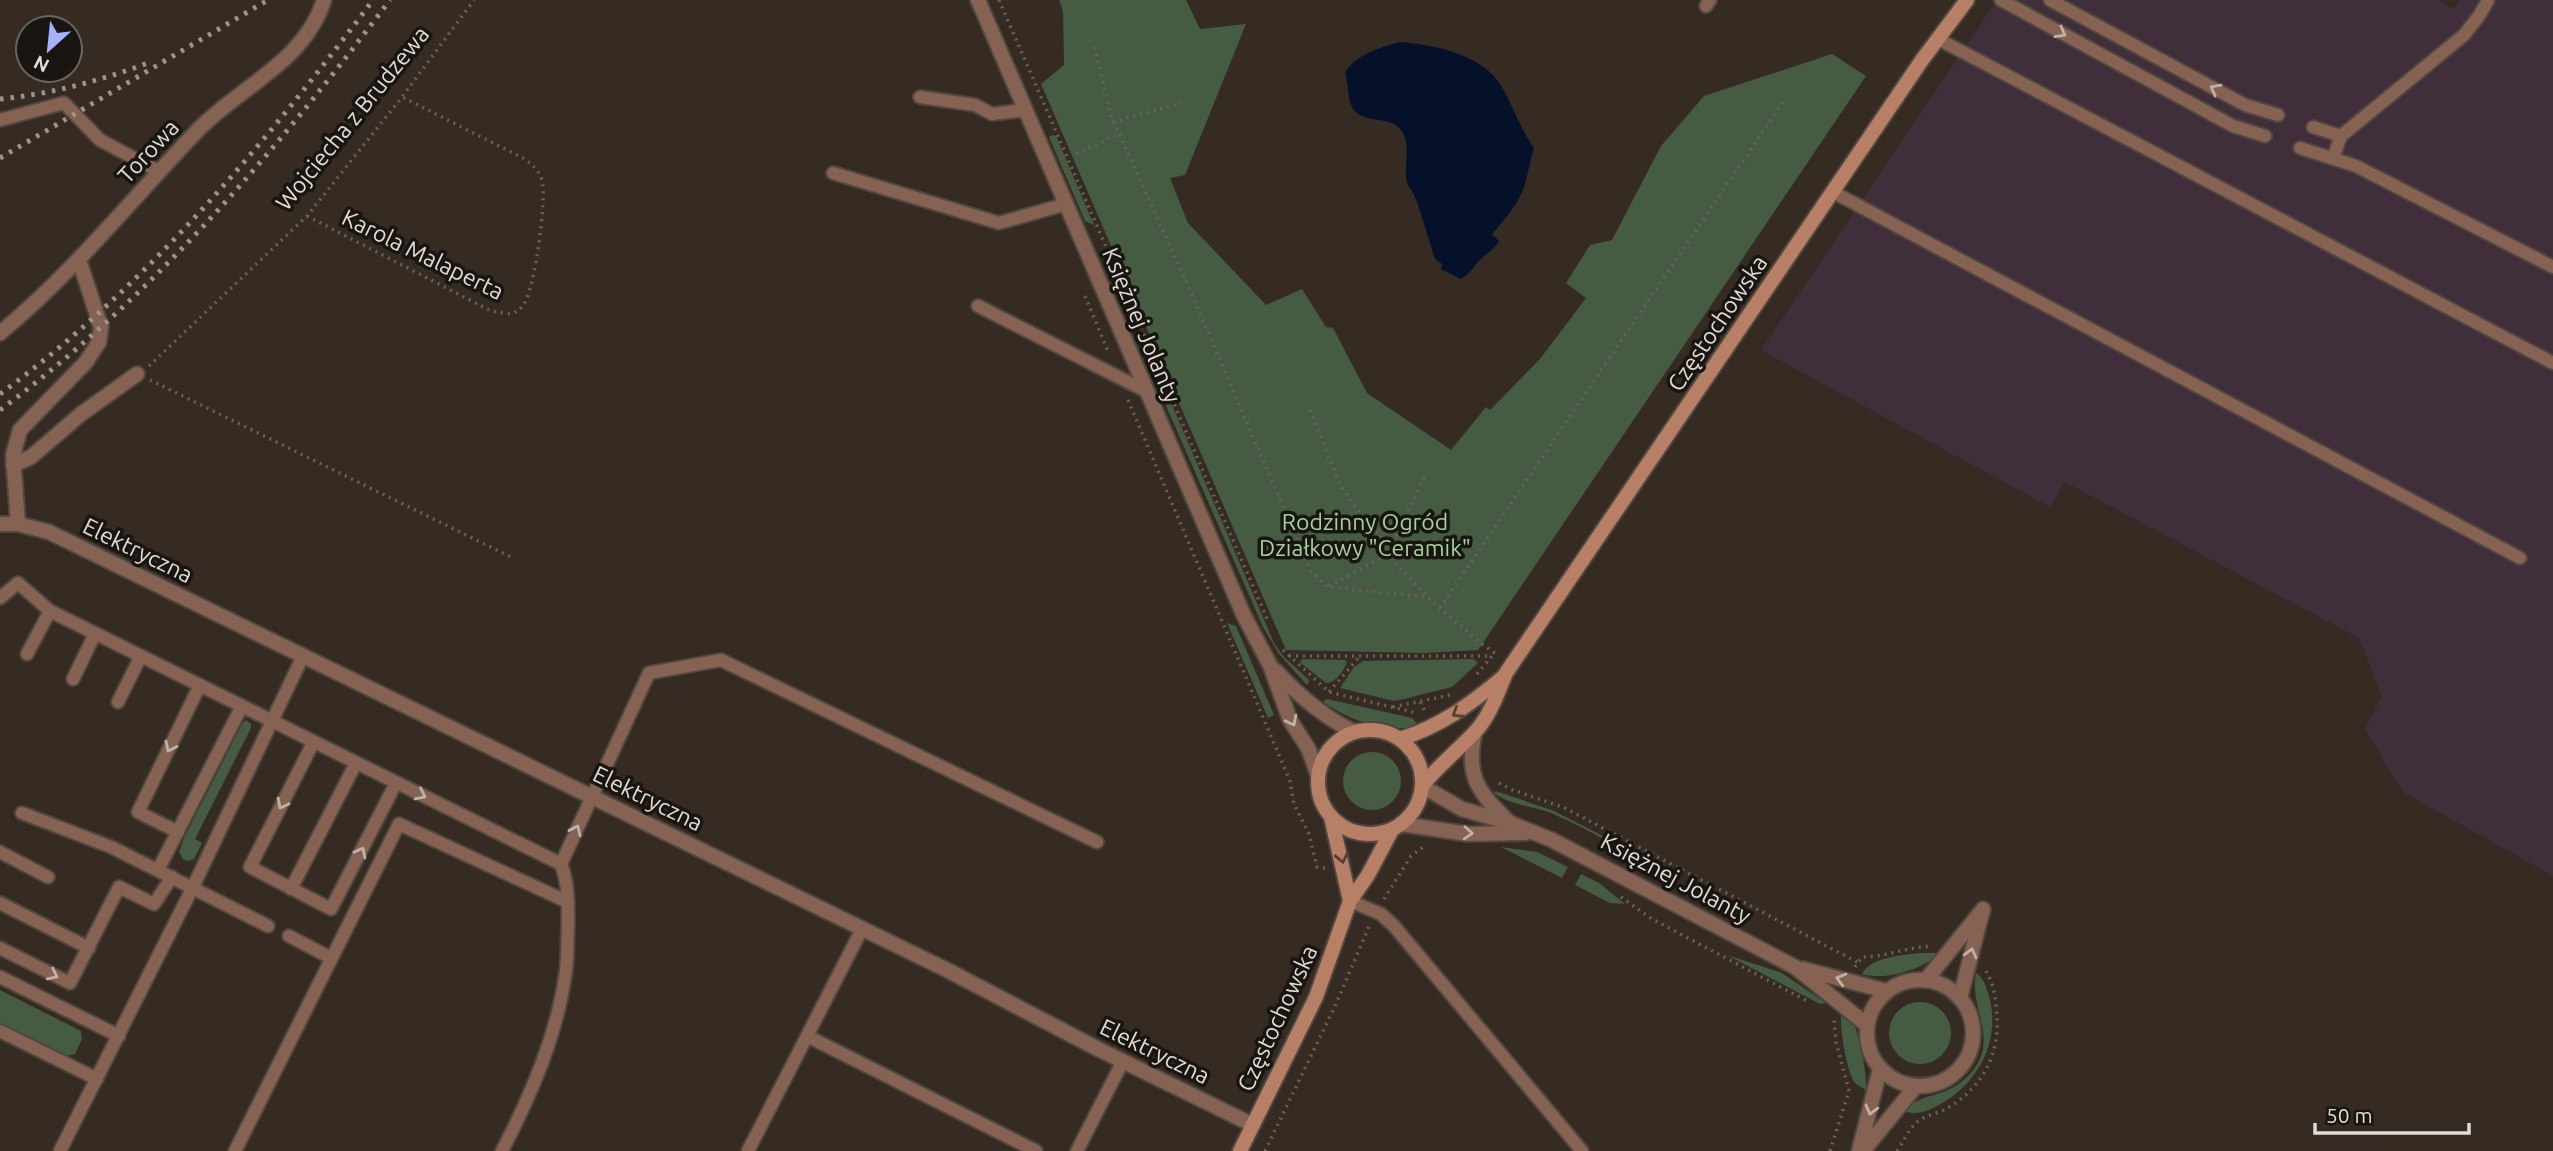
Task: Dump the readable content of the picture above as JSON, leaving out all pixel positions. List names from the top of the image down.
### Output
{
  "streets": {
    "main road": ["Częstochowska"],
    "street": ["Torowa", "Księżnej Jolanty", "Elektryczna"],
    "path": ["Wojciecha z Brudzewa", "Karola Malaperta"]
  },
  "crossings": [
    ["Wojciecha z Brudzewa", "Karola Malaperta"],
    ["Częstochowska", "Księżnej Jolanty"],
    ["Częstochowska", "Elektryczna"]
  ],
  "parks": ["Rodzinny Ogród Działkowy \"Ceramik\""],
  "scale_bar": "50 m",
  "north": "bottom left"
}
